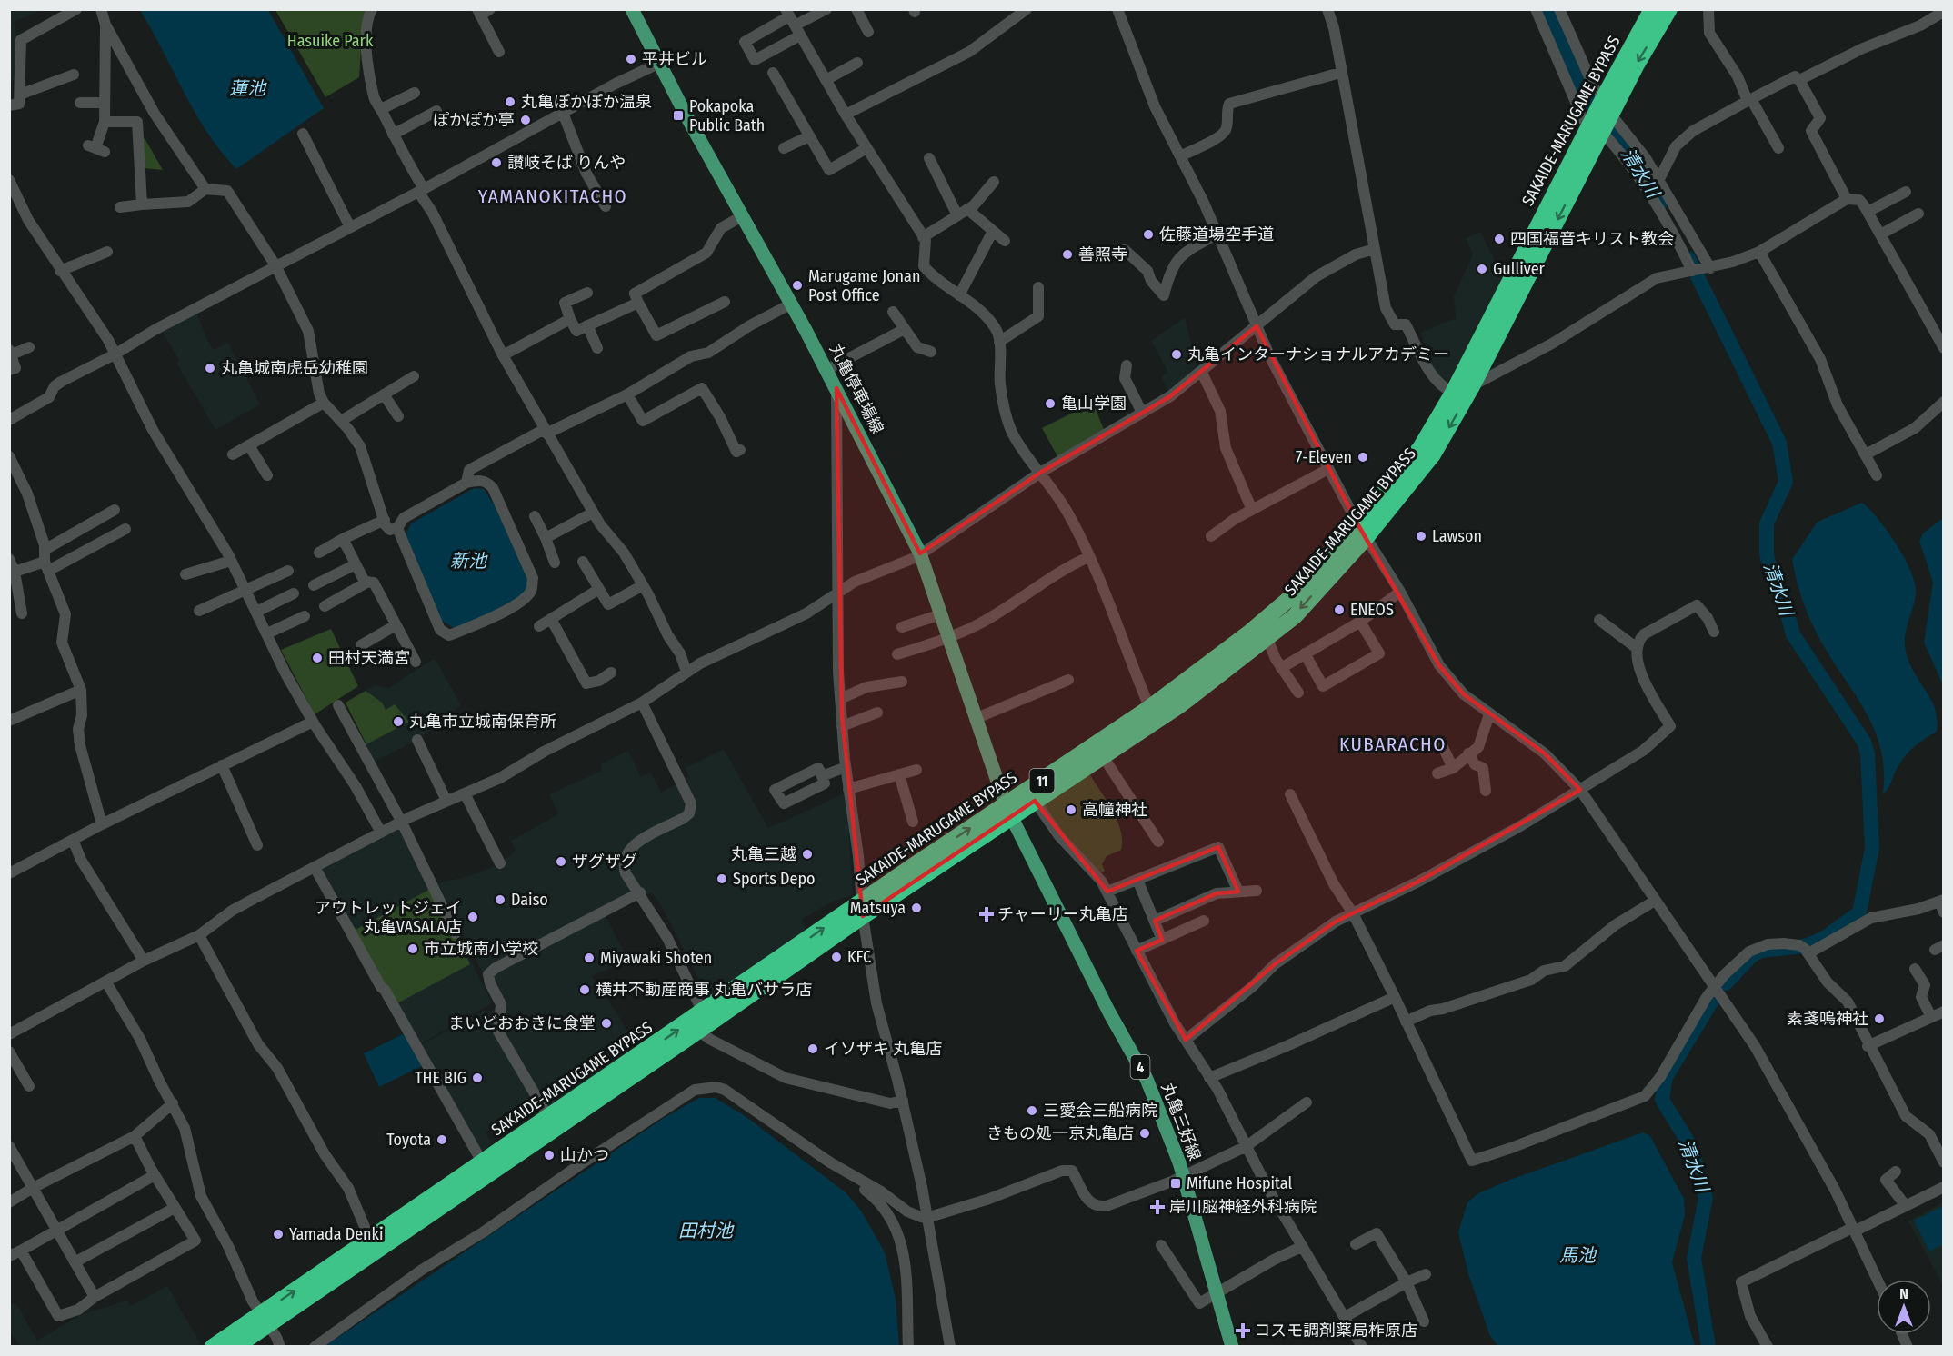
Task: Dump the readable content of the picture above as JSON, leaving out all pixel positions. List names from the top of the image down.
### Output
{
  "streets": {
    "highway": ["SAKAIDE-MARUGAME BYPASS", "11"],
    "main road": ["丸亀停車場線", "4", "丸亀三好線"]
  },
  "crossings": [
    ["SAKAIDE-MARUGAME BYPASS", "丸亀停車場線"],
    ["SAKAIDE-MARUGAME BYPASS", "丸亀三好線"],
    ["丸亀停車場線", "丸亀三好線"]
  ],
  "districts": ["YAMANOKITACHO", "KUBARACHO"],
  "water": [
    "蓮池",
    "清水川",
    "新池",
    "田村池",
    "馬池"
  ],
  "parks": ["Hasuike Park"],
  "places": {
    "other": [
      "平井ビル",
      "丸亀ぽかぽか温泉",
      "ぽかぽか亭",
      "讃岐そば りんや",
      "佐藤道場空手道",
      "四国福音キリスト教会",
      "善照寺",
      "Gulliver",
      "Marugame Jonan Post Office",
      "丸亀インターナショナルアカデミー",
      "丸亀城南虎岳幼稚園",
      "亀山学園",
      "7-Eleven",
      "Lawson",
      "ENEOS",
      "田村天満宮",
      "丸亀市立城南保育所",
      "高幢神社",
      "丸亀三越",
      "ザグザグ",
      "Sports Depo",
      "Daiso",
      "Matsuya",
      "アウトレットジェイ 丸亀VASALA店",
      "市立城南小学校",
      "KFC",
      "Miyawaki Shoten",
      "横井不動産商事 丸亀バサラ店",
      "素戔嗚神社",
      "まいどおおきに食堂",
      "イソザキ 丸亀店",
      "THE BIG",
      "三愛会三船病院",
      "きもの処一京丸亀店",
      "Toyota",
      "山かつ",
      "Yamada Denki"
    ],
    "transit": ["Pokapoka Public Bath", "Mifune Hospital"],
    "health": ["チャーリー丸亀店", "岸川脳神経外科病院", "コスモ調剤薬局柞原店"]
  },
  "north": "top"
}
